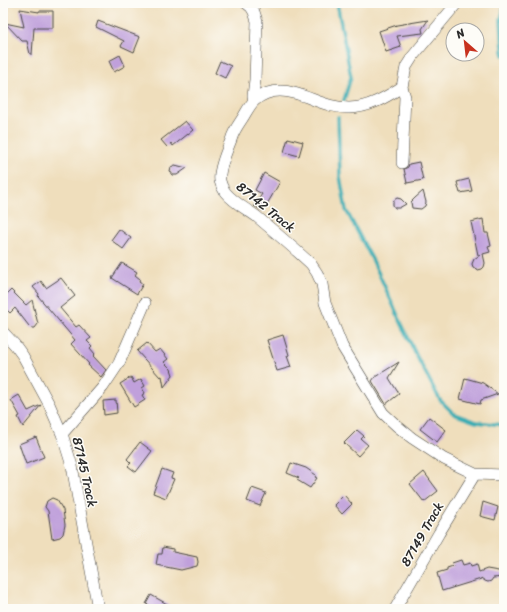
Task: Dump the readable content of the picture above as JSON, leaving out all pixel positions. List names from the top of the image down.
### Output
{
  "streets": {
    "street": ["87142 Track", "87145 Track", "87149 Track"]
  },
  "crossings": [
    ["87142 Track", "87149 Track"]
  ],
  "north": "top left"
}
